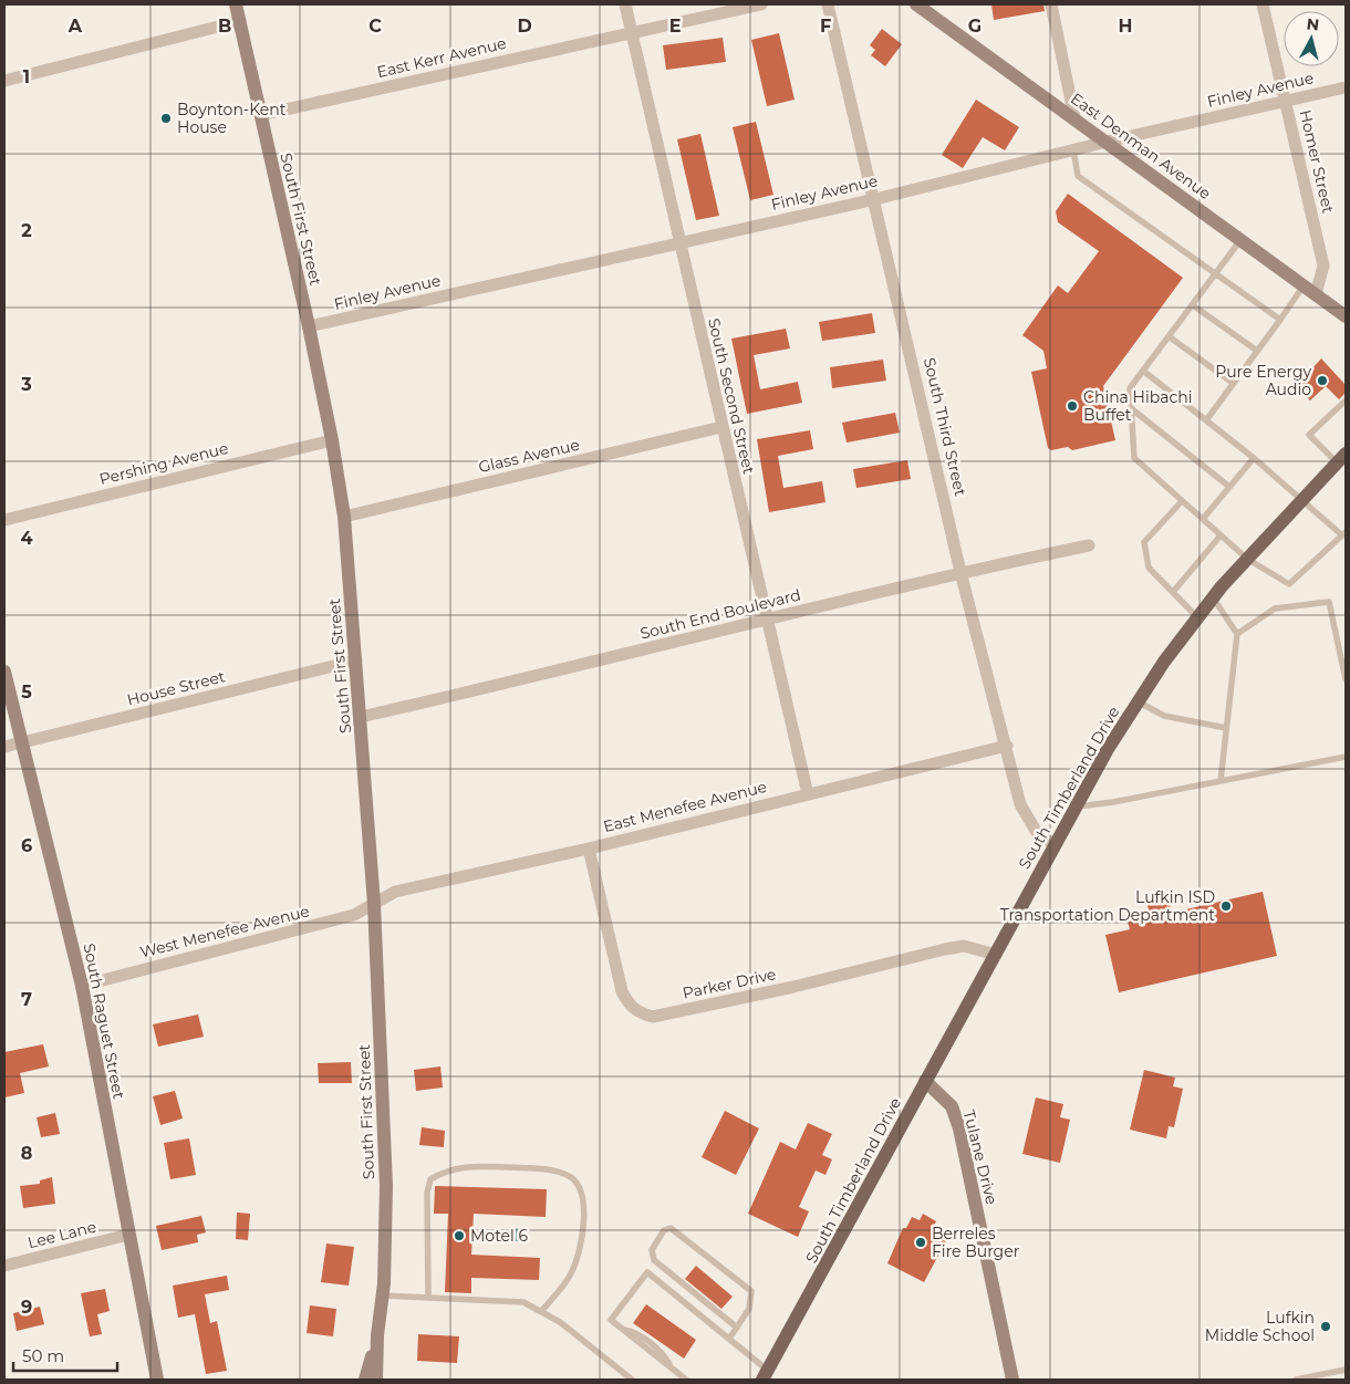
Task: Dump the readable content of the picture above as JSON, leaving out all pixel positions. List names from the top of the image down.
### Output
{
  "streets": {
    "main road": ["South Timberland Drive"],
    "street": [
      "East Kerr Avenue",
      "Finley Avenue",
      "East Denman Avenue",
      "Homer Street",
      "South First Street",
      "South Second Street",
      "South Third Street",
      "Glass Avenue",
      "Pershing Avenue",
      "South End Boulevard",
      "House Street",
      "East Menefee Avenue",
      "West Menefee Avenue",
      "Parker Drive",
      "South Raguet Street",
      "Tulane Drive",
      "Lee Lane"
    ]
  },
  "crossings": [
    ["East Kerr Avenue", "South First Street"],
    ["East Kerr Avenue", "South Second Street"],
    ["Finley Avenue", "East Denman Avenue"],
    ["Finley Avenue", "Homer Street"],
    ["Finley Avenue", "South First Street"],
    ["Finley Avenue", "South Second Street"],
    ["Finley Avenue", "South Third Street"],
    ["East Denman Avenue", "Homer Street"],
    ["South First Street", "Glass Avenue"],
    ["South First Street", "Pershing Avenue"],
    ["South First Street", "South End Boulevard"],
    ["South First Street", "House Street"],
    ["South First Street", "East Menefee Avenue"],
    ["South First Street", "West Menefee Avenue"],
    ["South Second Street", "Glass Avenue"],
    ["South Second Street", "South End Boulevard"],
    ["South Second Street", "East Menefee Avenue"],
    ["South Third Street", "South End Boulevard"],
    ["South Third Street", "South Timberland Drive"],
    ["South Third Street", "East Menefee Avenue"],
    ["House Street", "South Raguet Street"],
    ["South Timberland Drive", "Parker Drive"],
    ["South Timberland Drive", "Tulane Drive"],
    ["East Menefee Avenue", "West Menefee Avenue"],
    ["East Menefee Avenue", "Parker Drive"],
    ["West Menefee Avenue", "South Raguet Street"],
    ["South Raguet Street", "Lee Lane"]
  ],
  "places": [
    "Boynton-Kent House",
    "Pure Energy Audio",
    "China Hibachi Buffet",
    "Lufkin ISD Transportation Department",
    "Motel 6",
    "Berreles Fire Burger",
    "Lufkin Middle School"
  ],
  "scale_bar": "50 m",
  "north": "top",
  "grid": {
    "columns": [
      "A",
      "B",
      "C",
      "D",
      "E",
      "F",
      "G",
      "H"
    ],
    "rows": [
      "1",
      "2",
      "3",
      "4",
      "5",
      "6",
      "7",
      "8",
      "9"
    ]
  }
}
